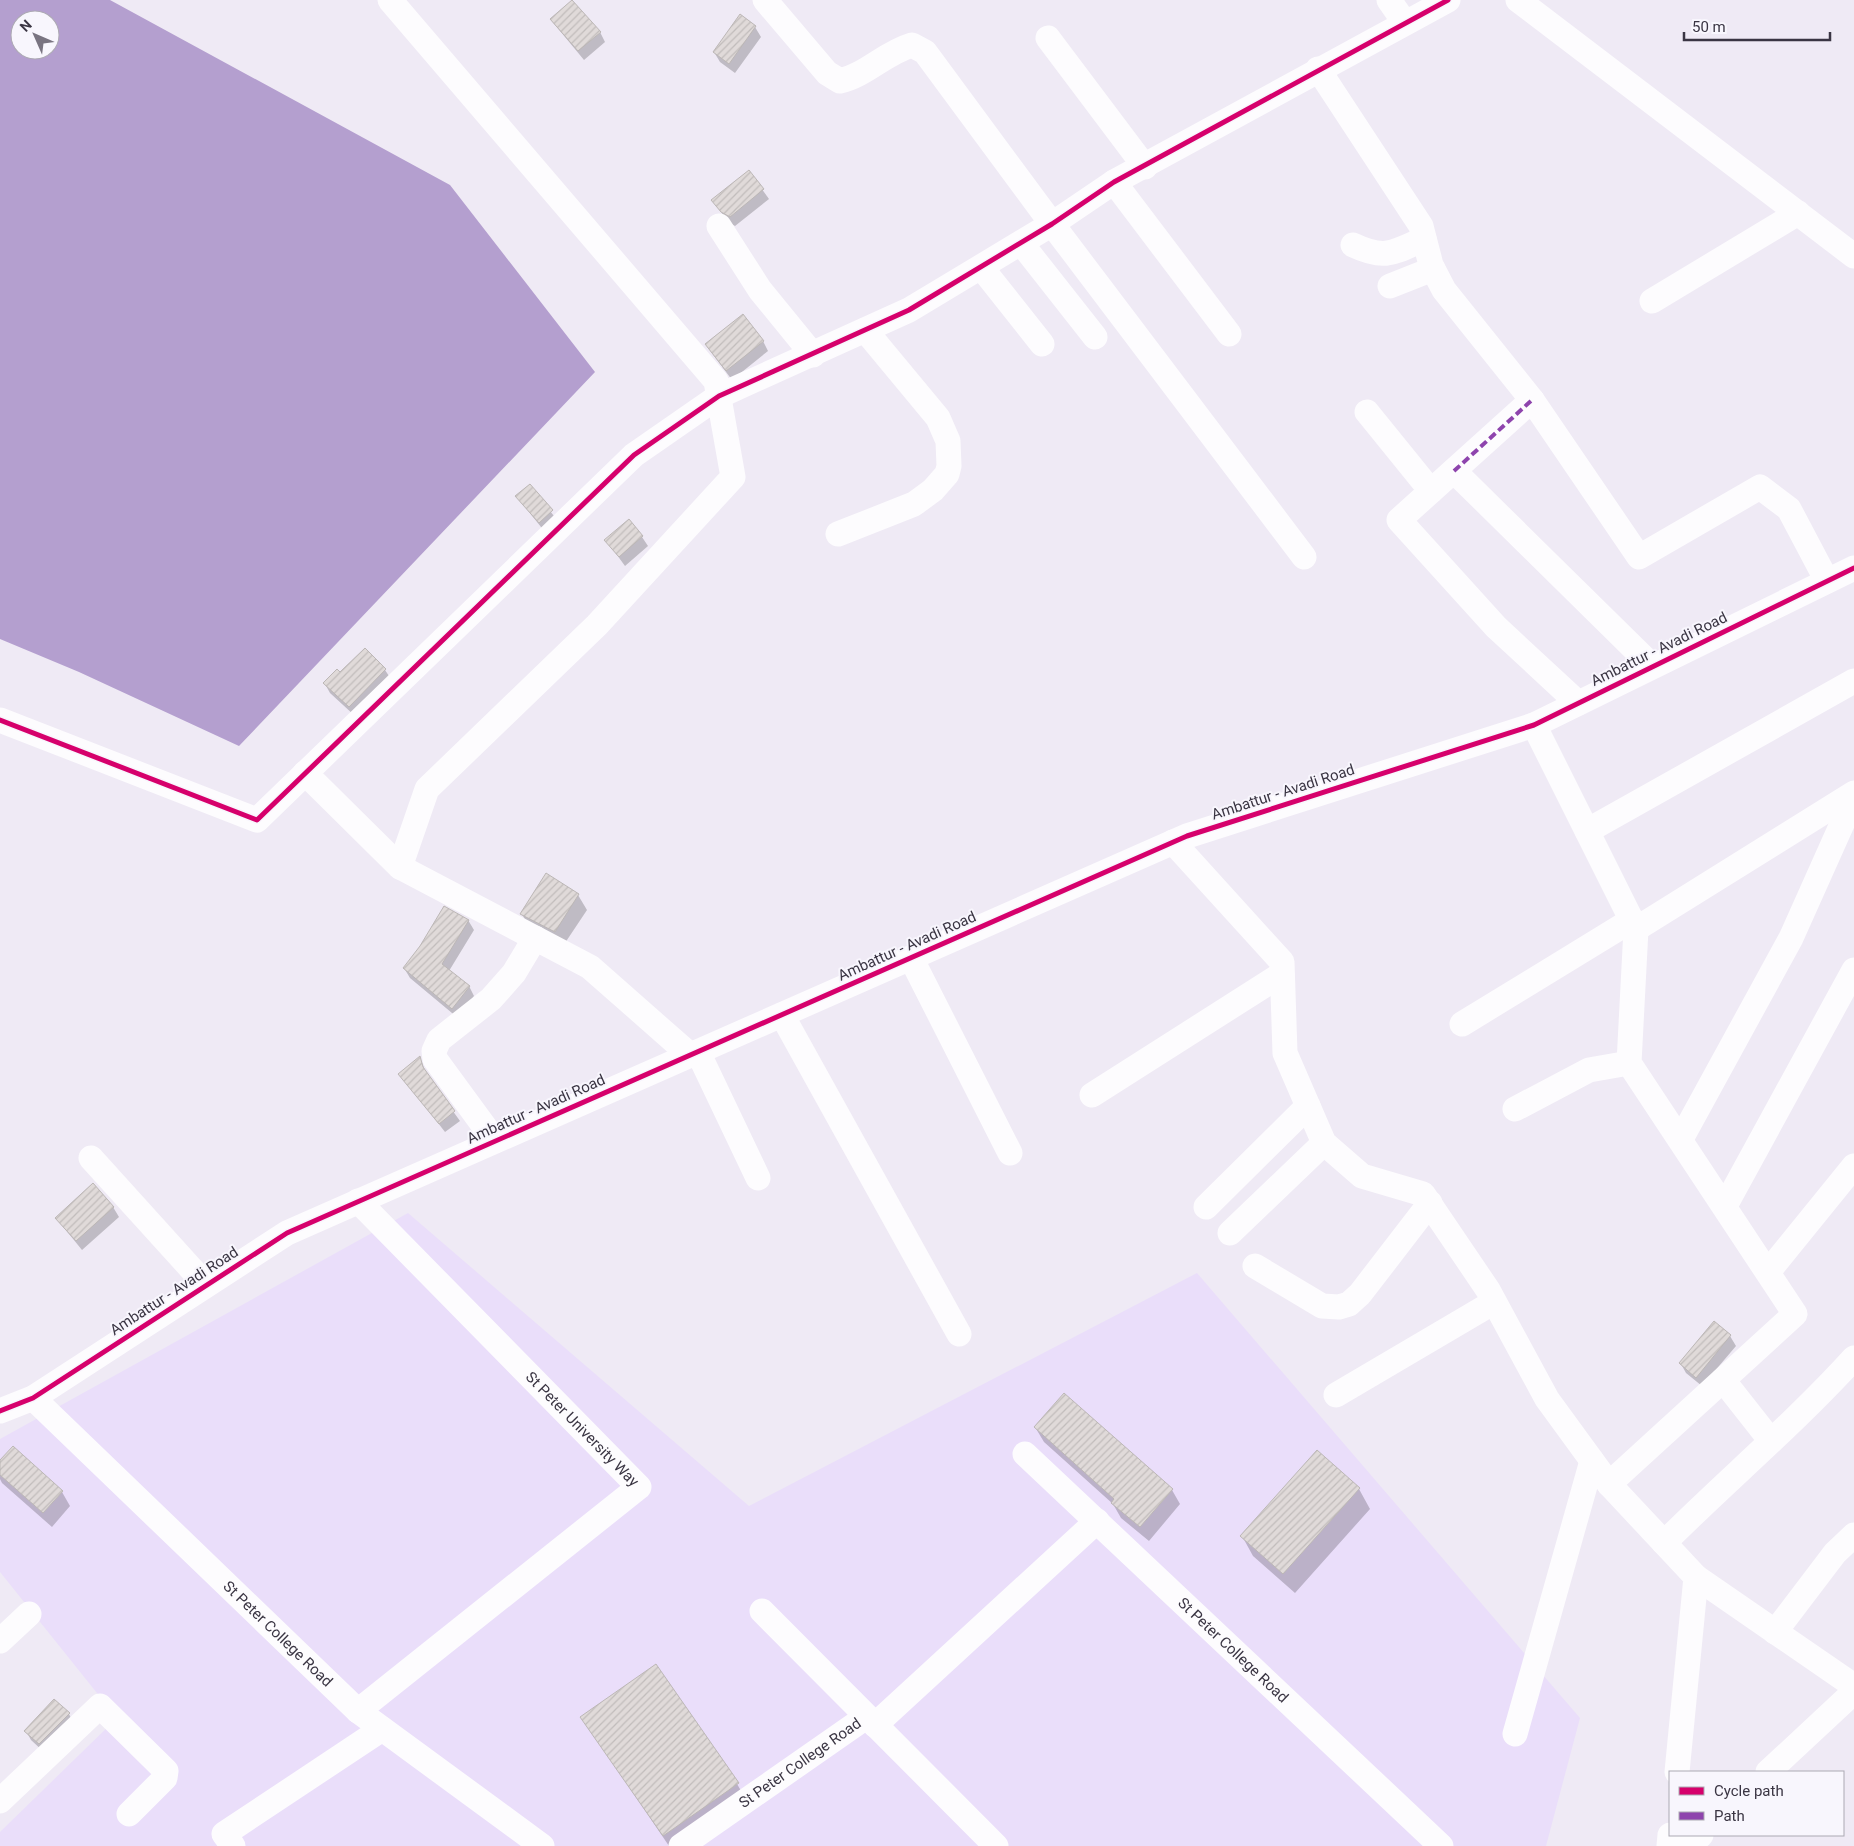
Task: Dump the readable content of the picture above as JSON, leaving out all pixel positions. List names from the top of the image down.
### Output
{
  "streets": {
    "street": ["Ambattur - Avadi Road", "St Peter University Way", "St Peter College Road"]
  },
  "crossings": [
    ["Ambattur - Avadi Road", "St Peter University Way"],
    ["Ambattur - Avadi Road", "St Peter College Road"],
    ["St Peter University Way", "St Peter College Road"]
  ],
  "legend": ["Cycle path", "Path"],
  "scale_bar": "50 m",
  "north": "top left"
}
